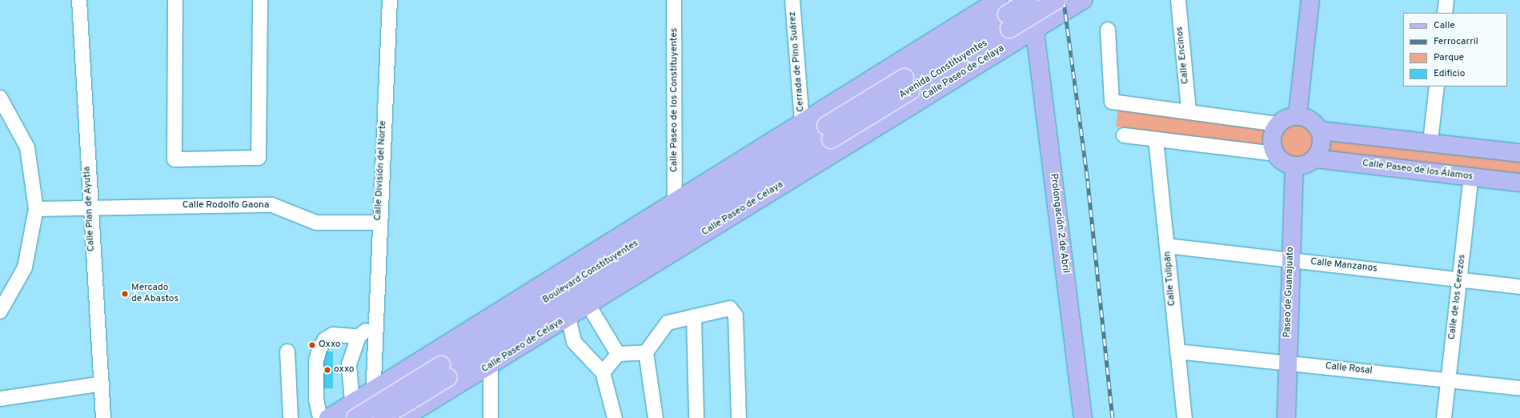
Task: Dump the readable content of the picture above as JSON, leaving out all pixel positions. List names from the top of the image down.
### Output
{
  "streets": {
    "main road": [
      "Avenida Constituyentes",
      "Calle Paseo de Celaya",
      "Calle Paseo de los Álamos",
      "Prolongación 2 de Abril",
      "Boulevard Constituyentes",
      "Paseo de Guanajuato"
    ],
    "street": [
      "Calle Encinos",
      "Cerrada de Pino Suárez",
      "Calle Paseo de los Constituyentes",
      "Calle División del Norte",
      "Calle Rodolfo Gaona",
      "Calle Plan de Ayutla",
      "Calle Manzanos",
      "Calle Tulipán",
      "Calle de los Cerezos",
      "Calle Rosal"
    ]
  },
  "crossings": [
    ["Cerrada de Pino Suárez", "Calle Paseo de Celaya"],
    ["Avenida Constituyentes", "Calle Paseo de Celaya"],
    ["Avenida Constituyentes", "Prolongación 2 de Abril"],
    ["Avenida Constituyentes", "Boulevard Constituyentes"],
    ["Calle Paseo de Celaya", "Calle Paseo de los Constituyentes"],
    ["Calle Paseo de Celaya", "Calle División del Norte"],
    ["Calle Paseo de Celaya", "Prolongación 2 de Abril"],
    ["Calle Paseo de Celaya", "Boulevard Constituyentes"],
    ["Calle División del Norte", "Calle Rodolfo Gaona"],
    ["Calle Paseo de los Álamos", "Paseo de Guanajuato"],
    ["Calle Paseo de los Álamos", "Calle de los Cerezos"],
    ["Calle Rodolfo Gaona", "Calle Plan de Ayutla"],
    ["Calle Manzanos", "Calle Tulipán"],
    ["Calle Manzanos", "Paseo de Guanajuato"],
    ["Calle Manzanos", "Calle de los Cerezos"],
    ["Calle Tulipán", "Calle Rosal"],
    ["Paseo de Guanajuato", "Calle Rosal"],
    ["Calle de los Cerezos", "Calle Rosal"]
  ],
  "places": ["Mercado de Abastos", "Oxxo", "oxxo"],
  "legend": [
    "Calle",
    "Ferrocarril",
    "Parque",
    "Edificio"
  ]
}
